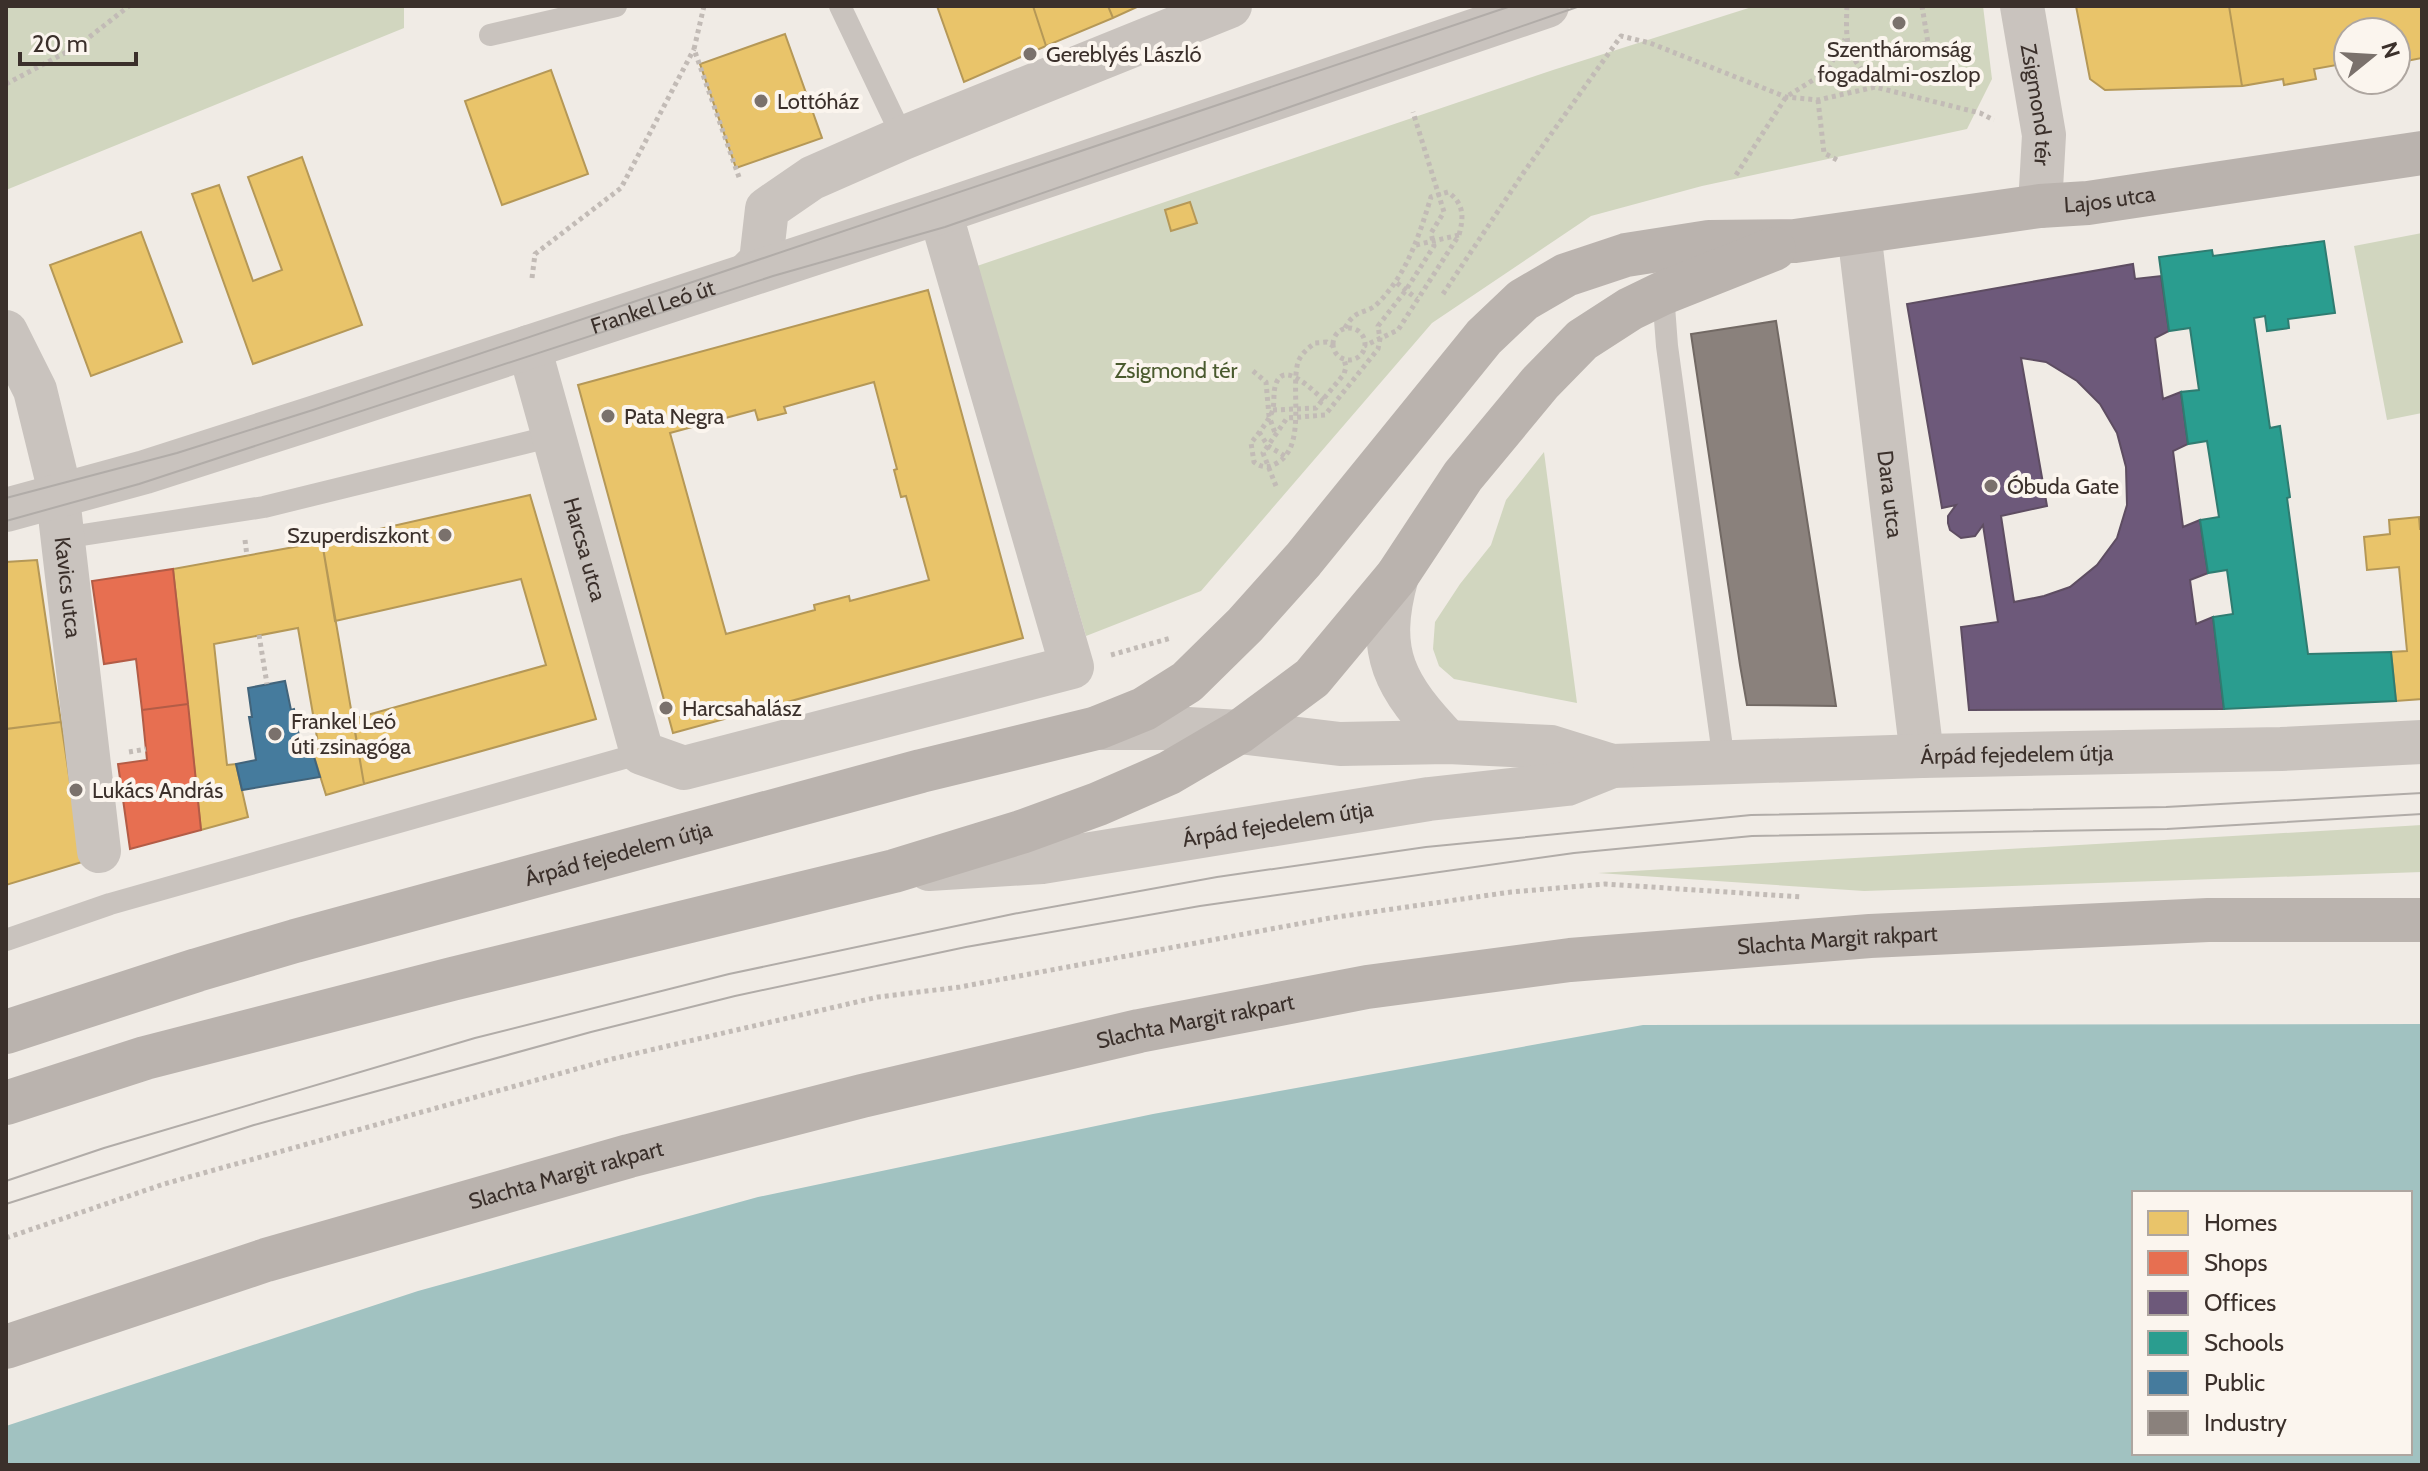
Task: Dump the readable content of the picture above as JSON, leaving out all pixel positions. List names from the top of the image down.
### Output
{
  "streets": {
    "main road": ["Lajos utca", "Árpád fejedelem útja", "Slachta Margit rakpart"],
    "street": [
      "Zsigmond tér",
      "Frankel Leó út",
      "Dara utca",
      "Harcsa utca",
      "Kavics utca"
    ]
  },
  "crossings": [
    ["Zsigmond tér", "Lajos utca"],
    ["Lajos utca", "Dara utca"],
    ["Frankel Leó út", "Harcsa utca"],
    ["Frankel Leó út", "Kavics utca"],
    ["Dara utca", "Árpád fejedelem útja"]
  ],
  "parks": ["Zsigmond tér"],
  "places": [
    "Szentháromság fogadalmi-oszlop",
    "Gereblyés László",
    "Lottóház",
    "Pata Negra",
    "Óbuda Gate",
    "Szuperdiszkont",
    "Harcsahalász",
    "Frankel Leó úti zsinagóga",
    "Lukács András"
  ],
  "legend": [
    "Homes",
    "Shops",
    "Offices",
    "Schools",
    "Public",
    "Industry"
  ],
  "scale_bar": "20 m",
  "north": "right"
}
